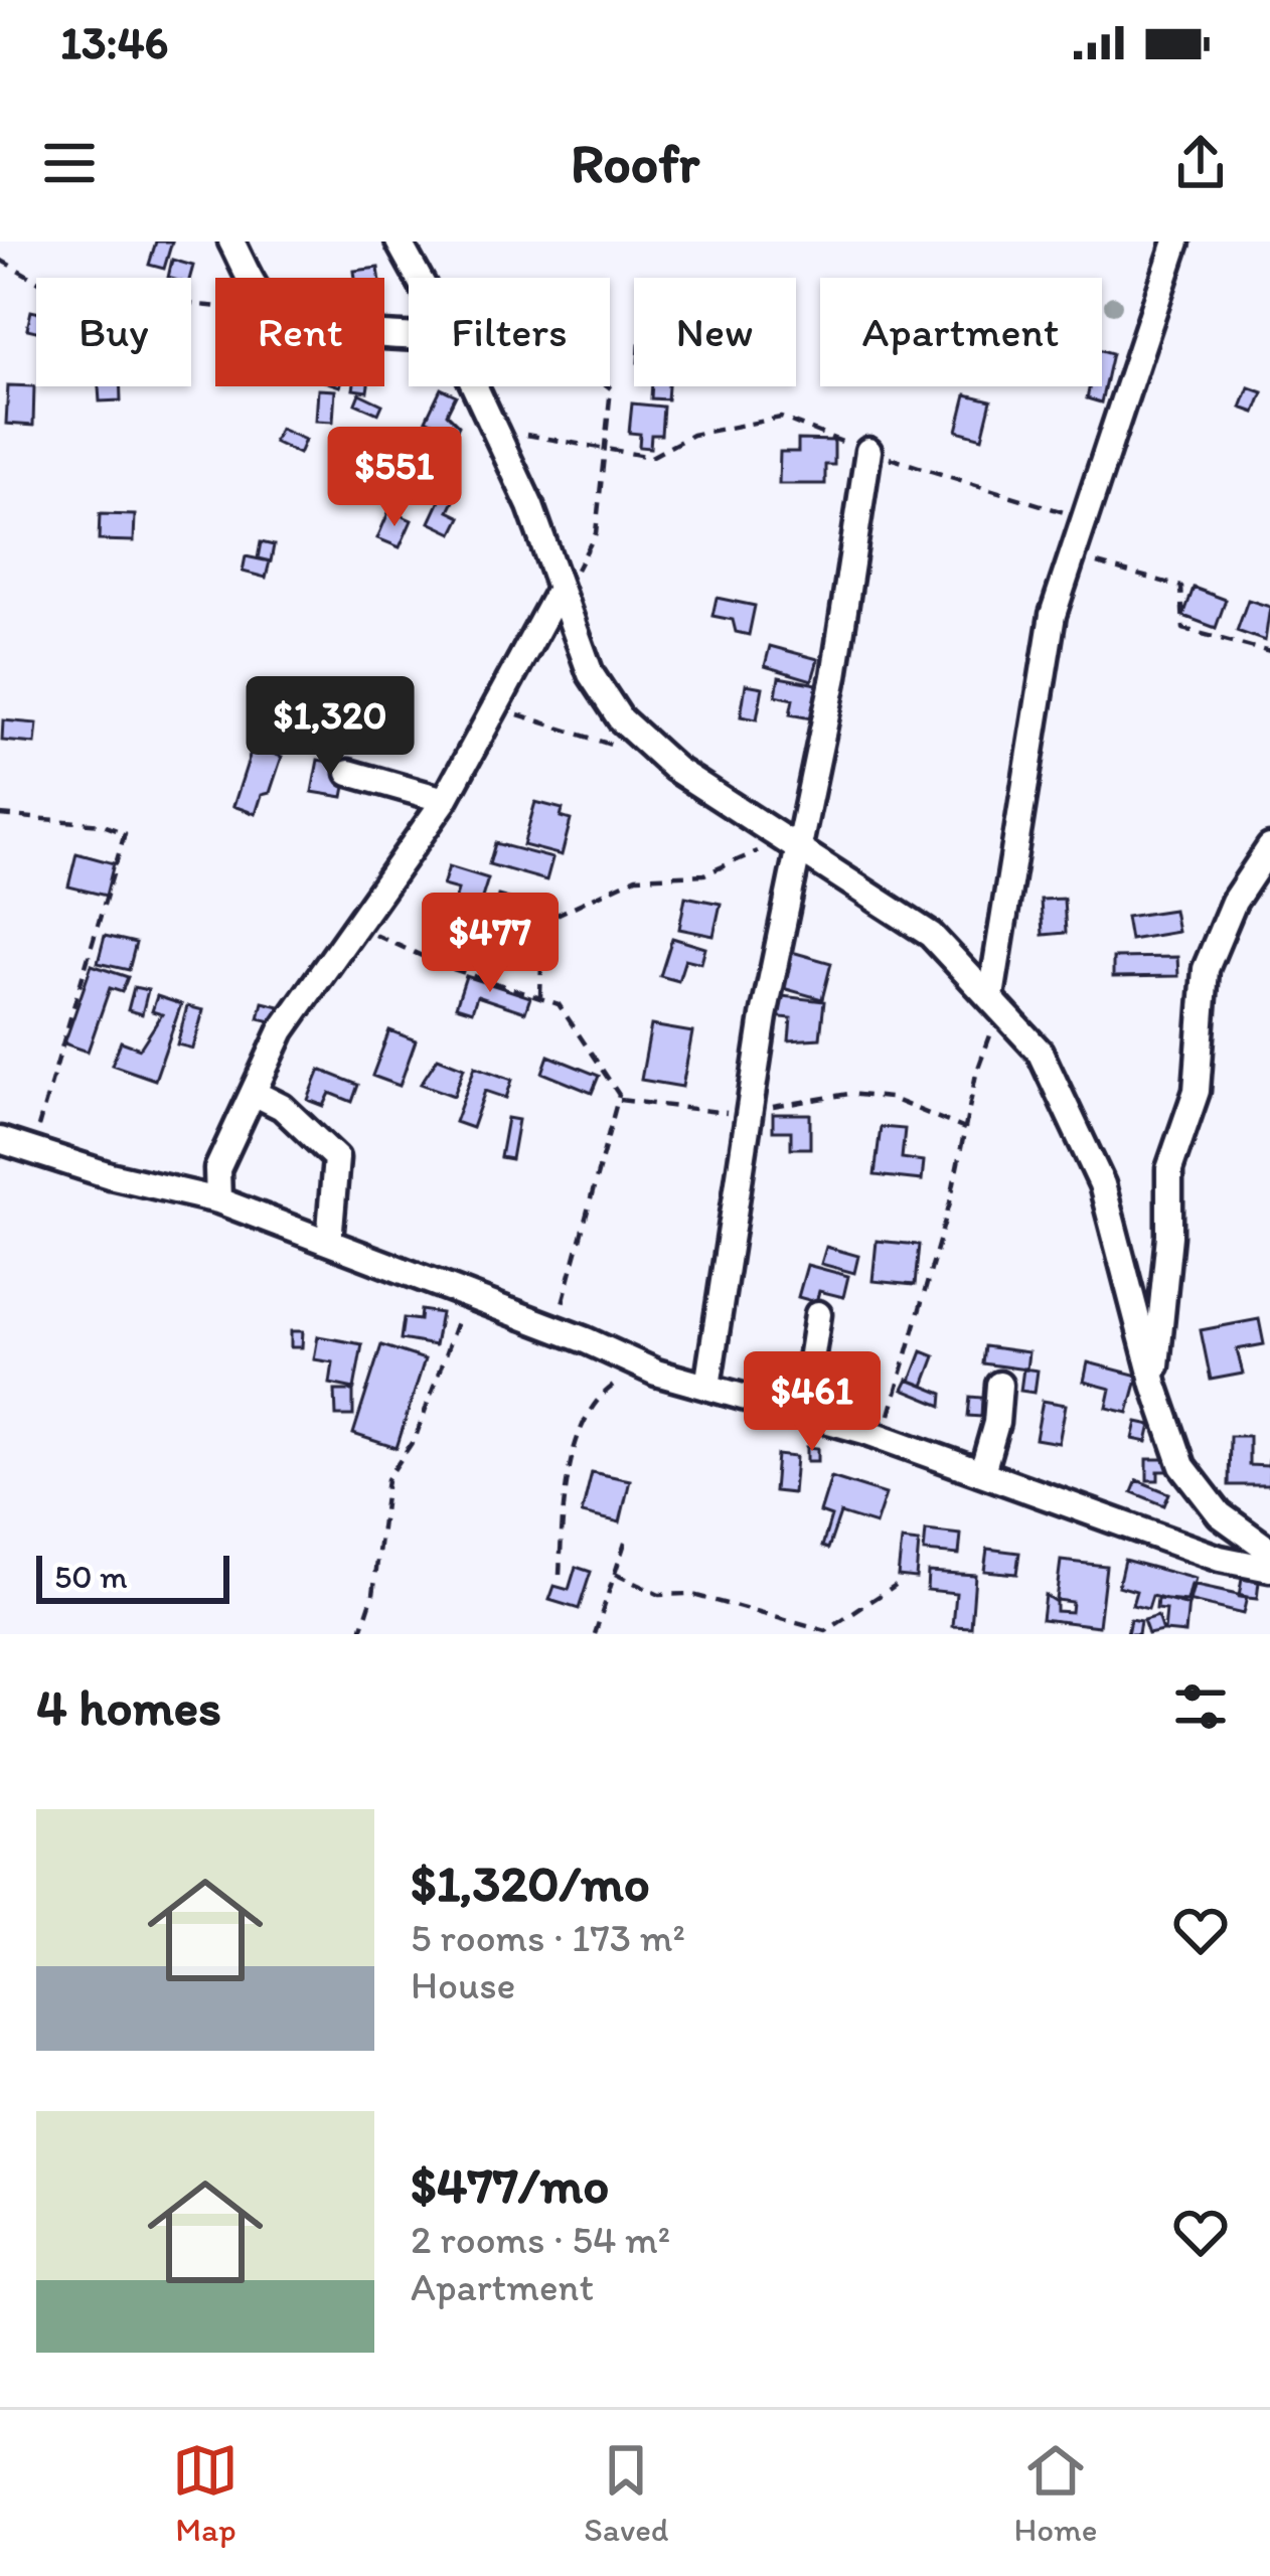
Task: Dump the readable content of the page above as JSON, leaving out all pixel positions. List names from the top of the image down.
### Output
{
  "scale_bar": "50 m",
  "page": {
    "status": "13:46",
    "header": "Roofr",
    "chip": [
      "Buy",
      "Rent",
      "Filters",
      "New",
      "Apartment"
    ],
    "price": [
      "$551",
      "$1,320",
      "$477",
      "$461"
    ],
    "scale": "50 m",
    "heading": "4 homes",
    "list": [
      {
        "name": "$1,320/mo",
        "note": "5 rooms · 173 m² · House"
      },
      {
        "name": "$477/mo",
        "note": "2 rooms · 54 m² · Apartment"
      }
    ],
    "tabs": ["Map", "Saved", "Home"]
  }
}
